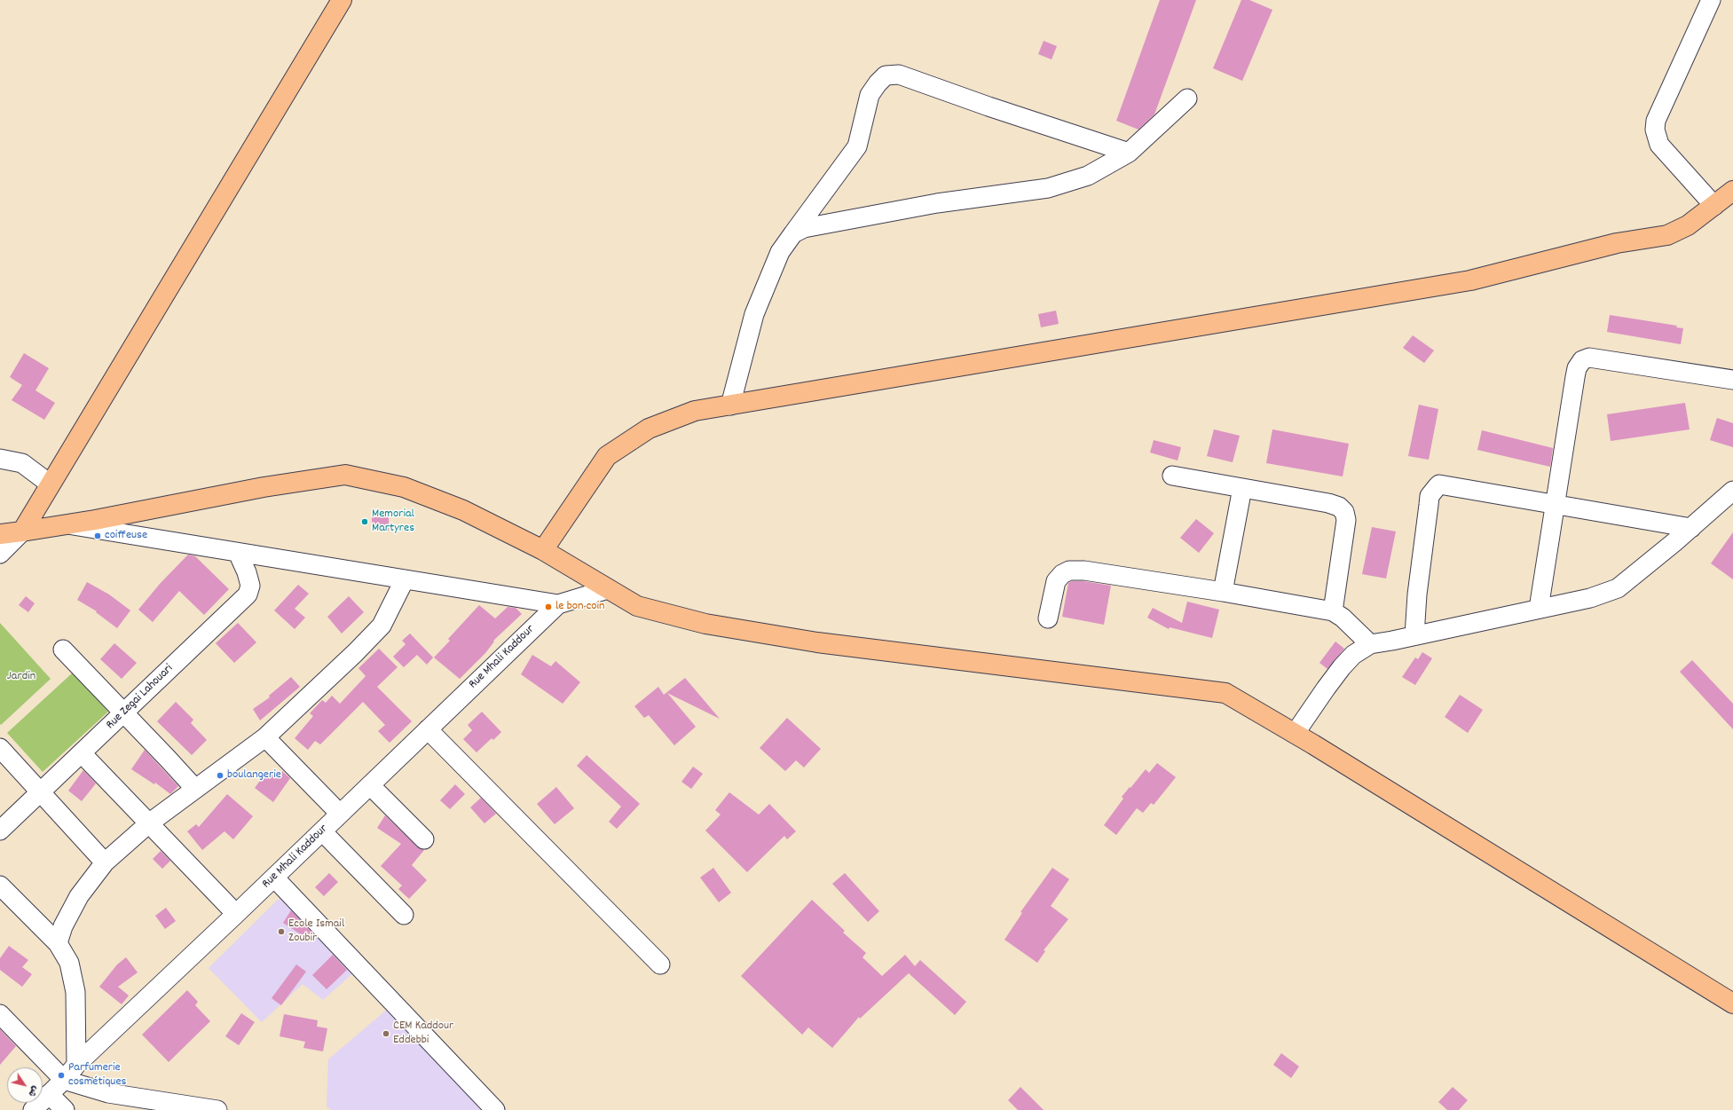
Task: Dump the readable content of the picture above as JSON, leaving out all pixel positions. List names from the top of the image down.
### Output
{
  "streets": {
    "street": ["Rue Mhali Kaddour", "Rue Zegai Lahouari"]
  },
  "parks": ["Jardin"],
  "places": [
    "Memorial Martyres",
    "coiffeuse",
    "le bon coin",
    "boulangerie",
    "Ecole Ismail Zoubir",
    "CEM Kaddour Eddebbi",
    "Parfumerie cosmétiques"
  ],
  "north": "bottom right"
}
